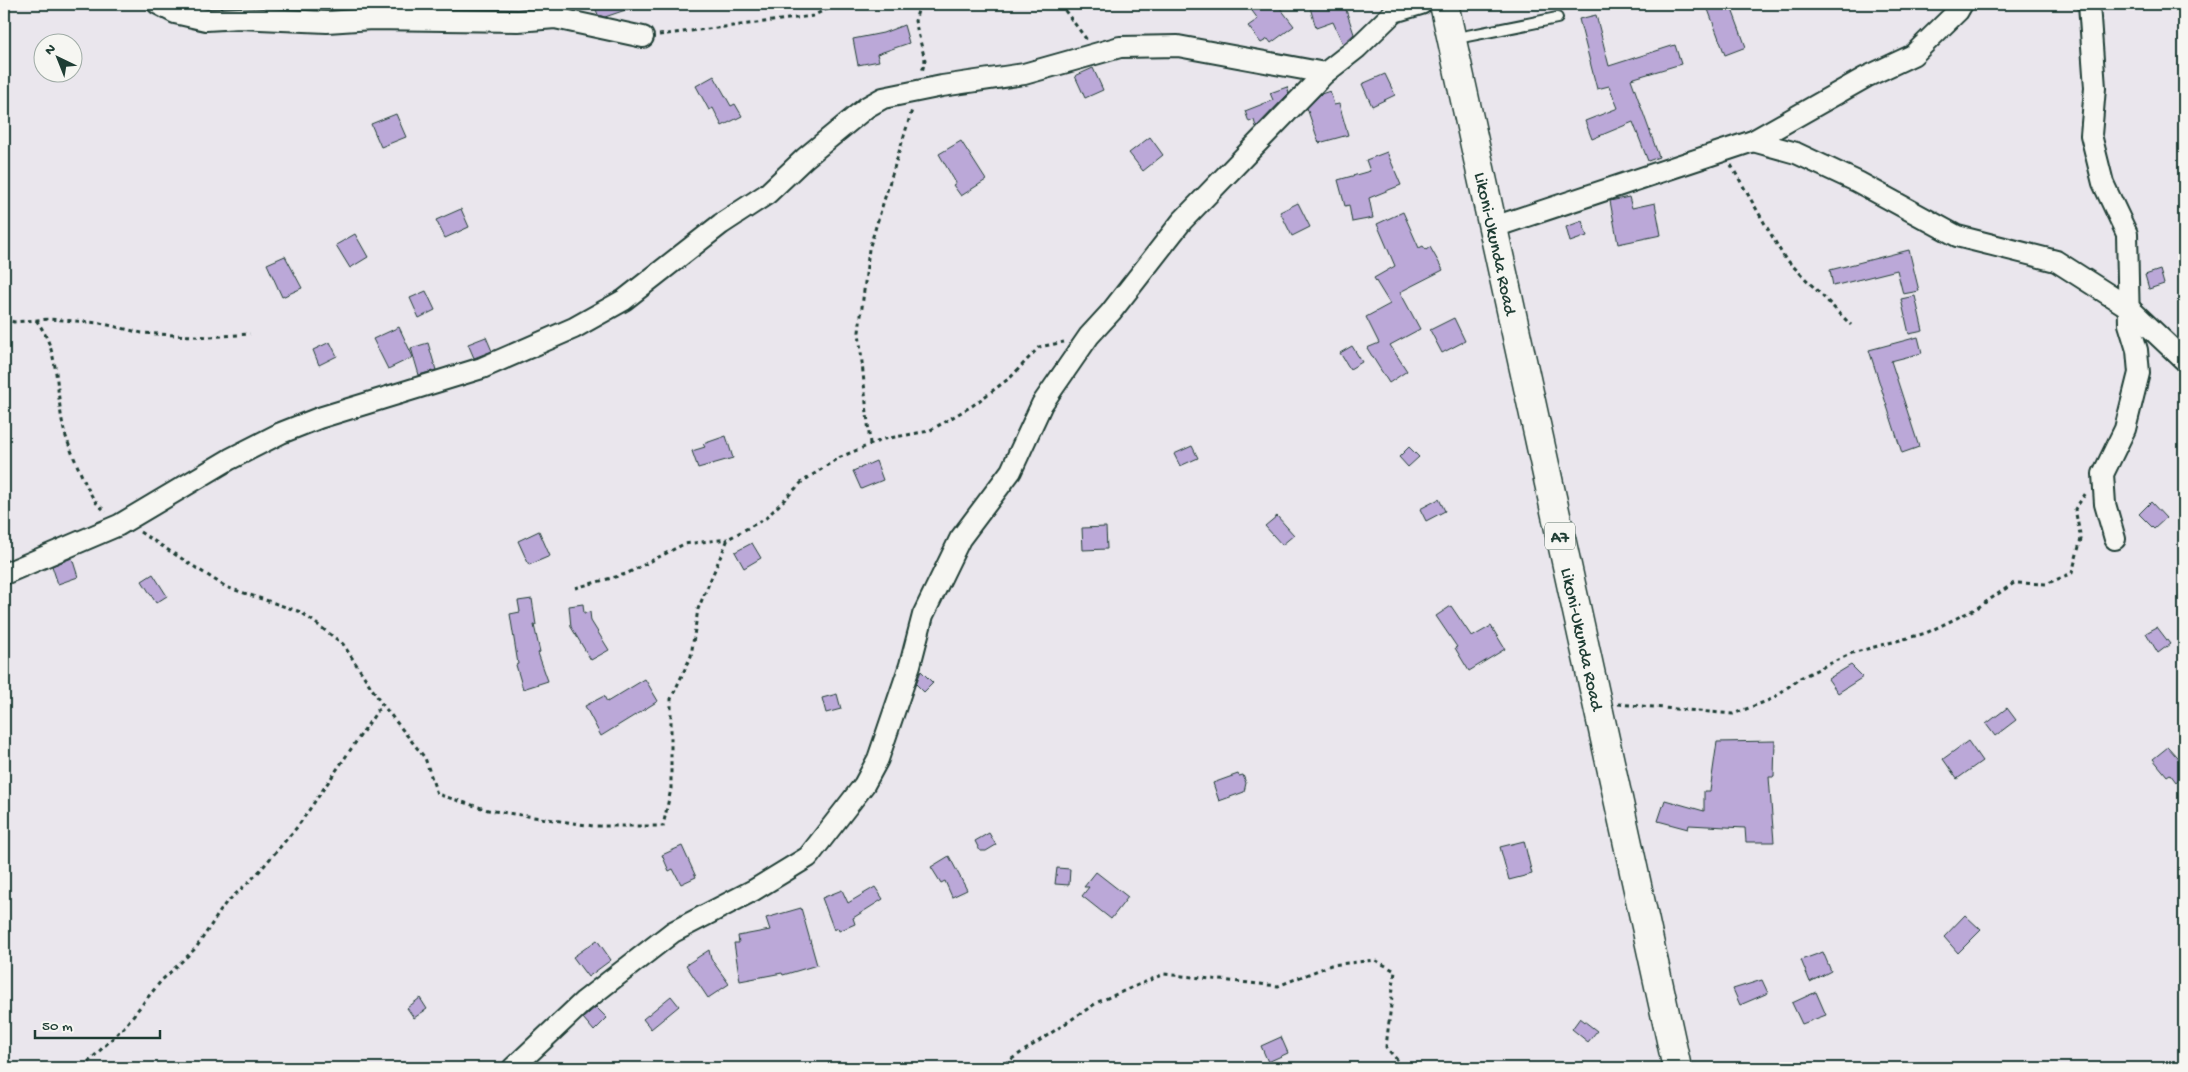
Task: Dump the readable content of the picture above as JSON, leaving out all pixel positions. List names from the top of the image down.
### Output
{
  "streets": {
    "highway": ["Likoni-Ukunda Road", "A7"]
  },
  "scale_bar": "50 m",
  "north": "top left"
}
